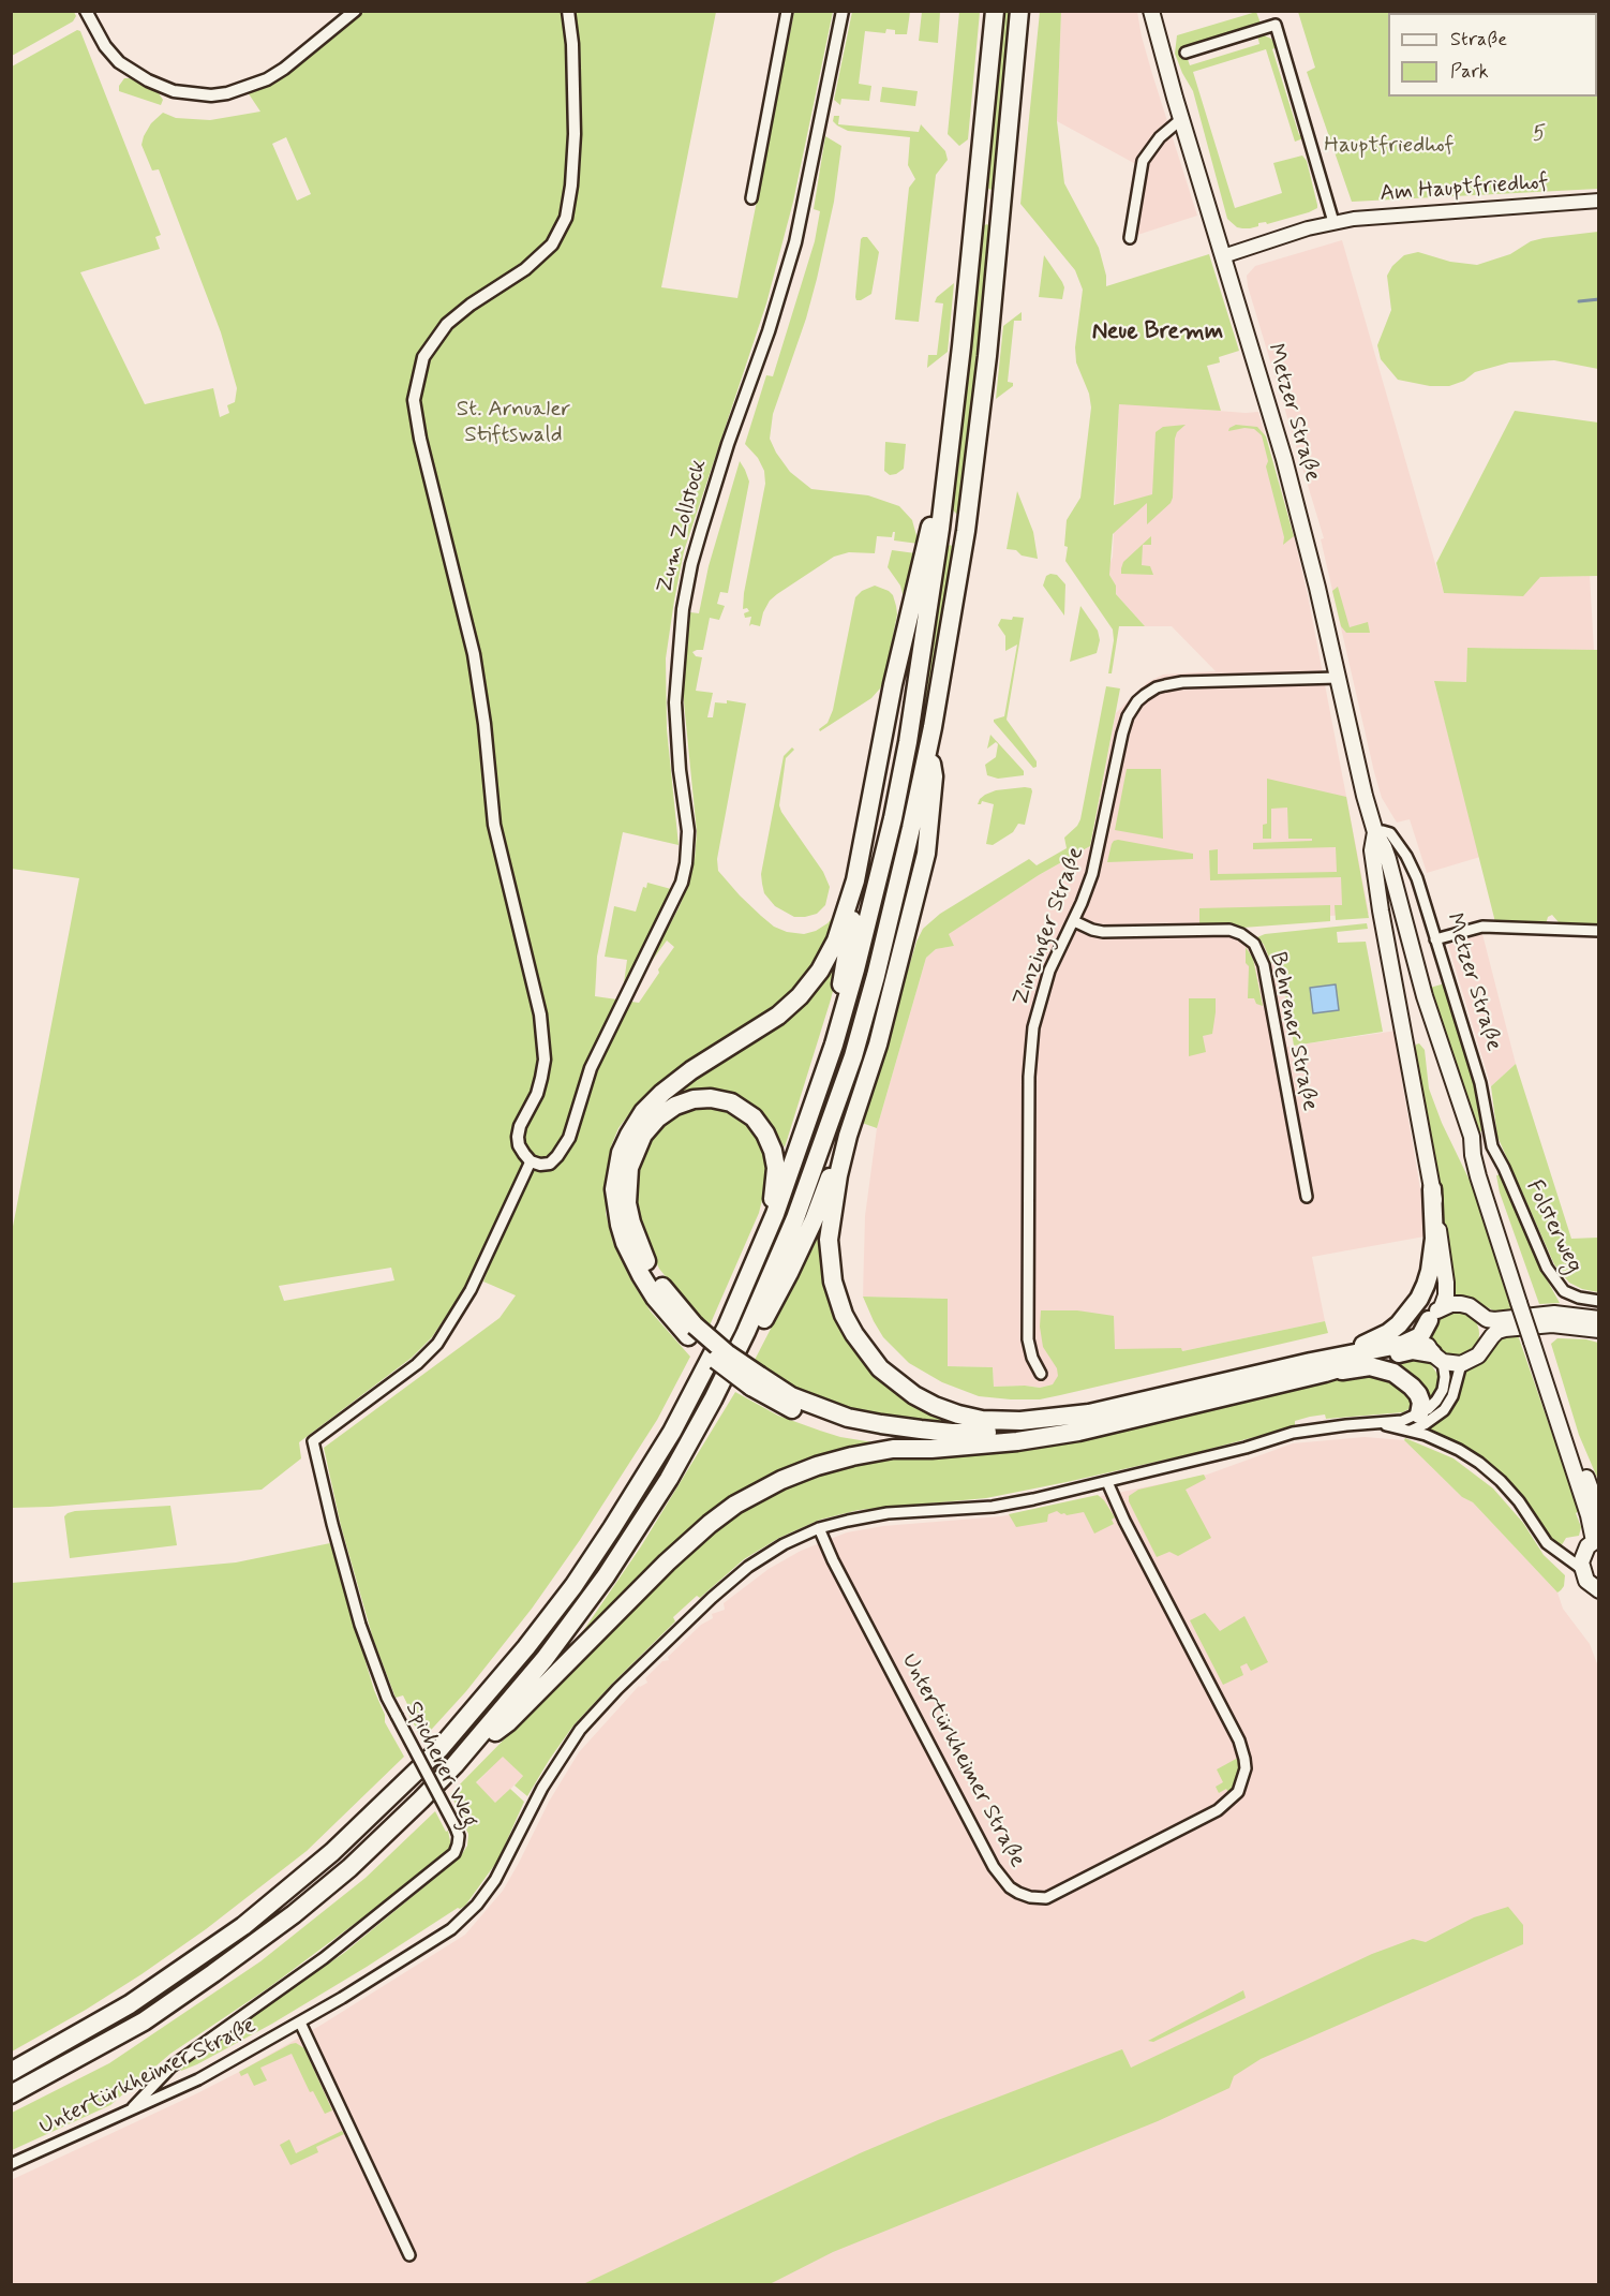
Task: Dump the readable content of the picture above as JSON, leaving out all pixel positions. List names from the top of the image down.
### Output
{
  "streets": {
    "main road": ["Am Hauptfriedhof", "Metzer Straße"],
    "street": [
      "Zum Zollstock",
      "Zinzinger Straße",
      "Behrener Straße",
      "Folsterweg",
      "Untertürkheimer Straße",
      "Spicherer Weg"
    ]
  },
  "crossings": [
    ["Am Hauptfriedhof", "Metzer Straße"],
    ["Metzer Straße", "Zinzinger Straße"],
    ["Metzer Straße", "Folsterweg"],
    ["Metzer Straße", "Untertürkheimer Straße"],
    ["Zum Zollstock", "Spicherer Weg"],
    ["Zinzinger Straße", "Behrener Straße"],
    ["Untertürkheimer Straße", "Spicherer Weg"]
  ],
  "districts": ["Neue Bremm"],
  "parks": ["5", "Hauptfriedhof", "St. Arnualer Stiftswald"],
  "legend": ["Straße", "Park"]
}
